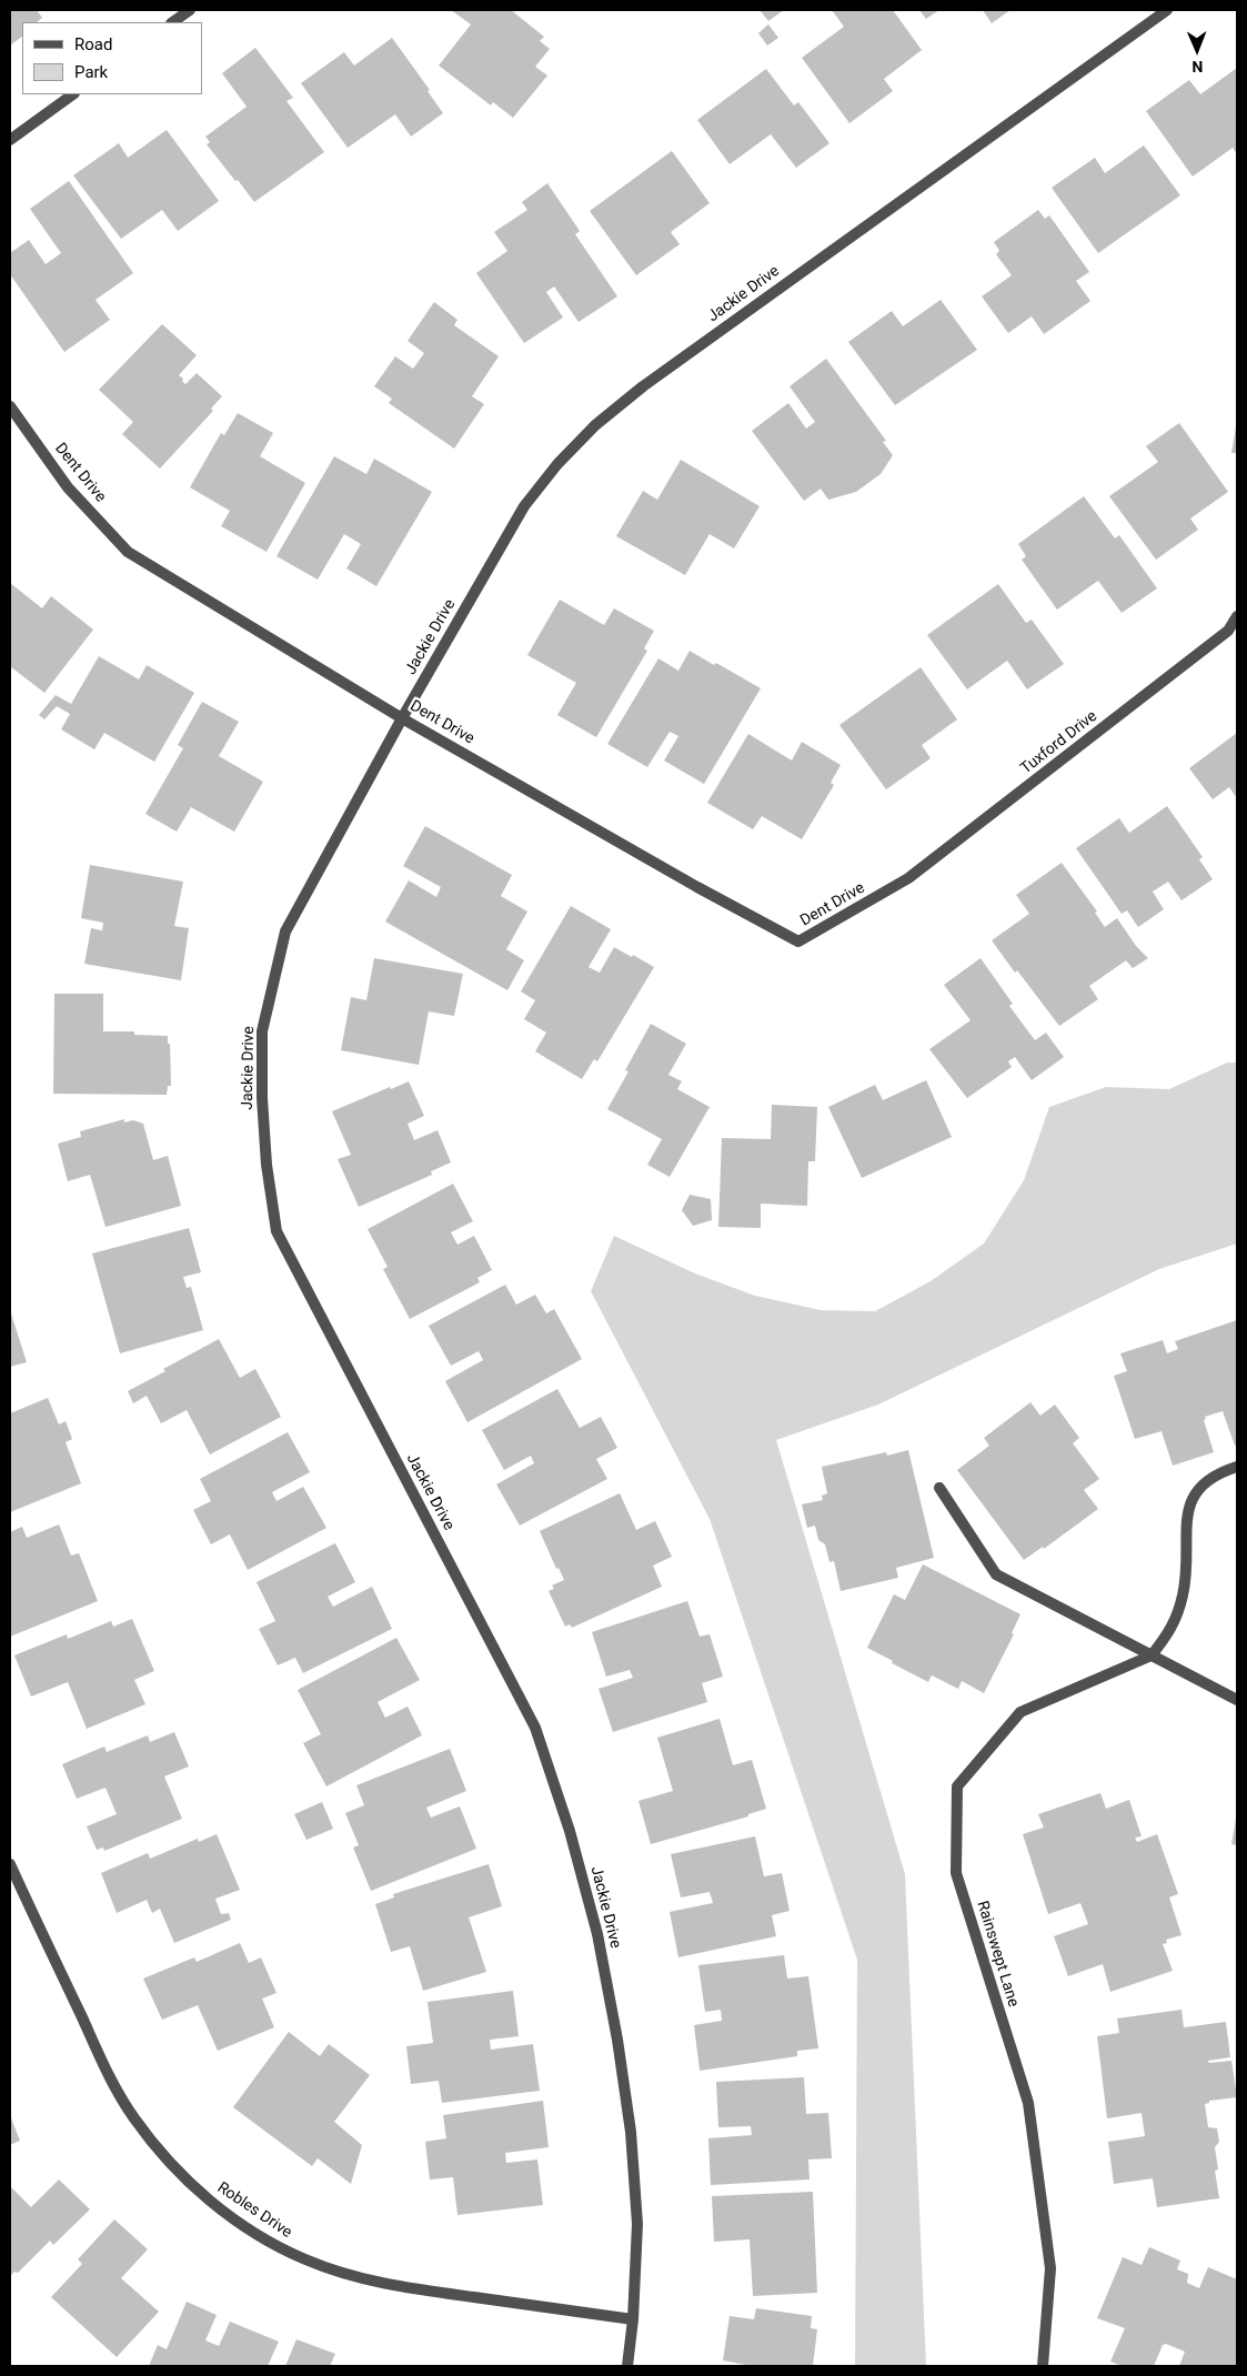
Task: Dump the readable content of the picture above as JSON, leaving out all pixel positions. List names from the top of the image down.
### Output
{
  "streets": {
    "street": [
      "Jackie Drive",
      "Dent Drive",
      "Tuxford Drive",
      "Rainswept Lane",
      "Robles Drive"
    ]
  },
  "crossings": [
    ["Jackie Drive", "Dent Drive"],
    ["Jackie Drive", "Robles Drive"],
    ["Dent Drive", "Tuxford Drive"]
  ],
  "legend": ["Road", "Park"],
  "north": "bottom"
}
